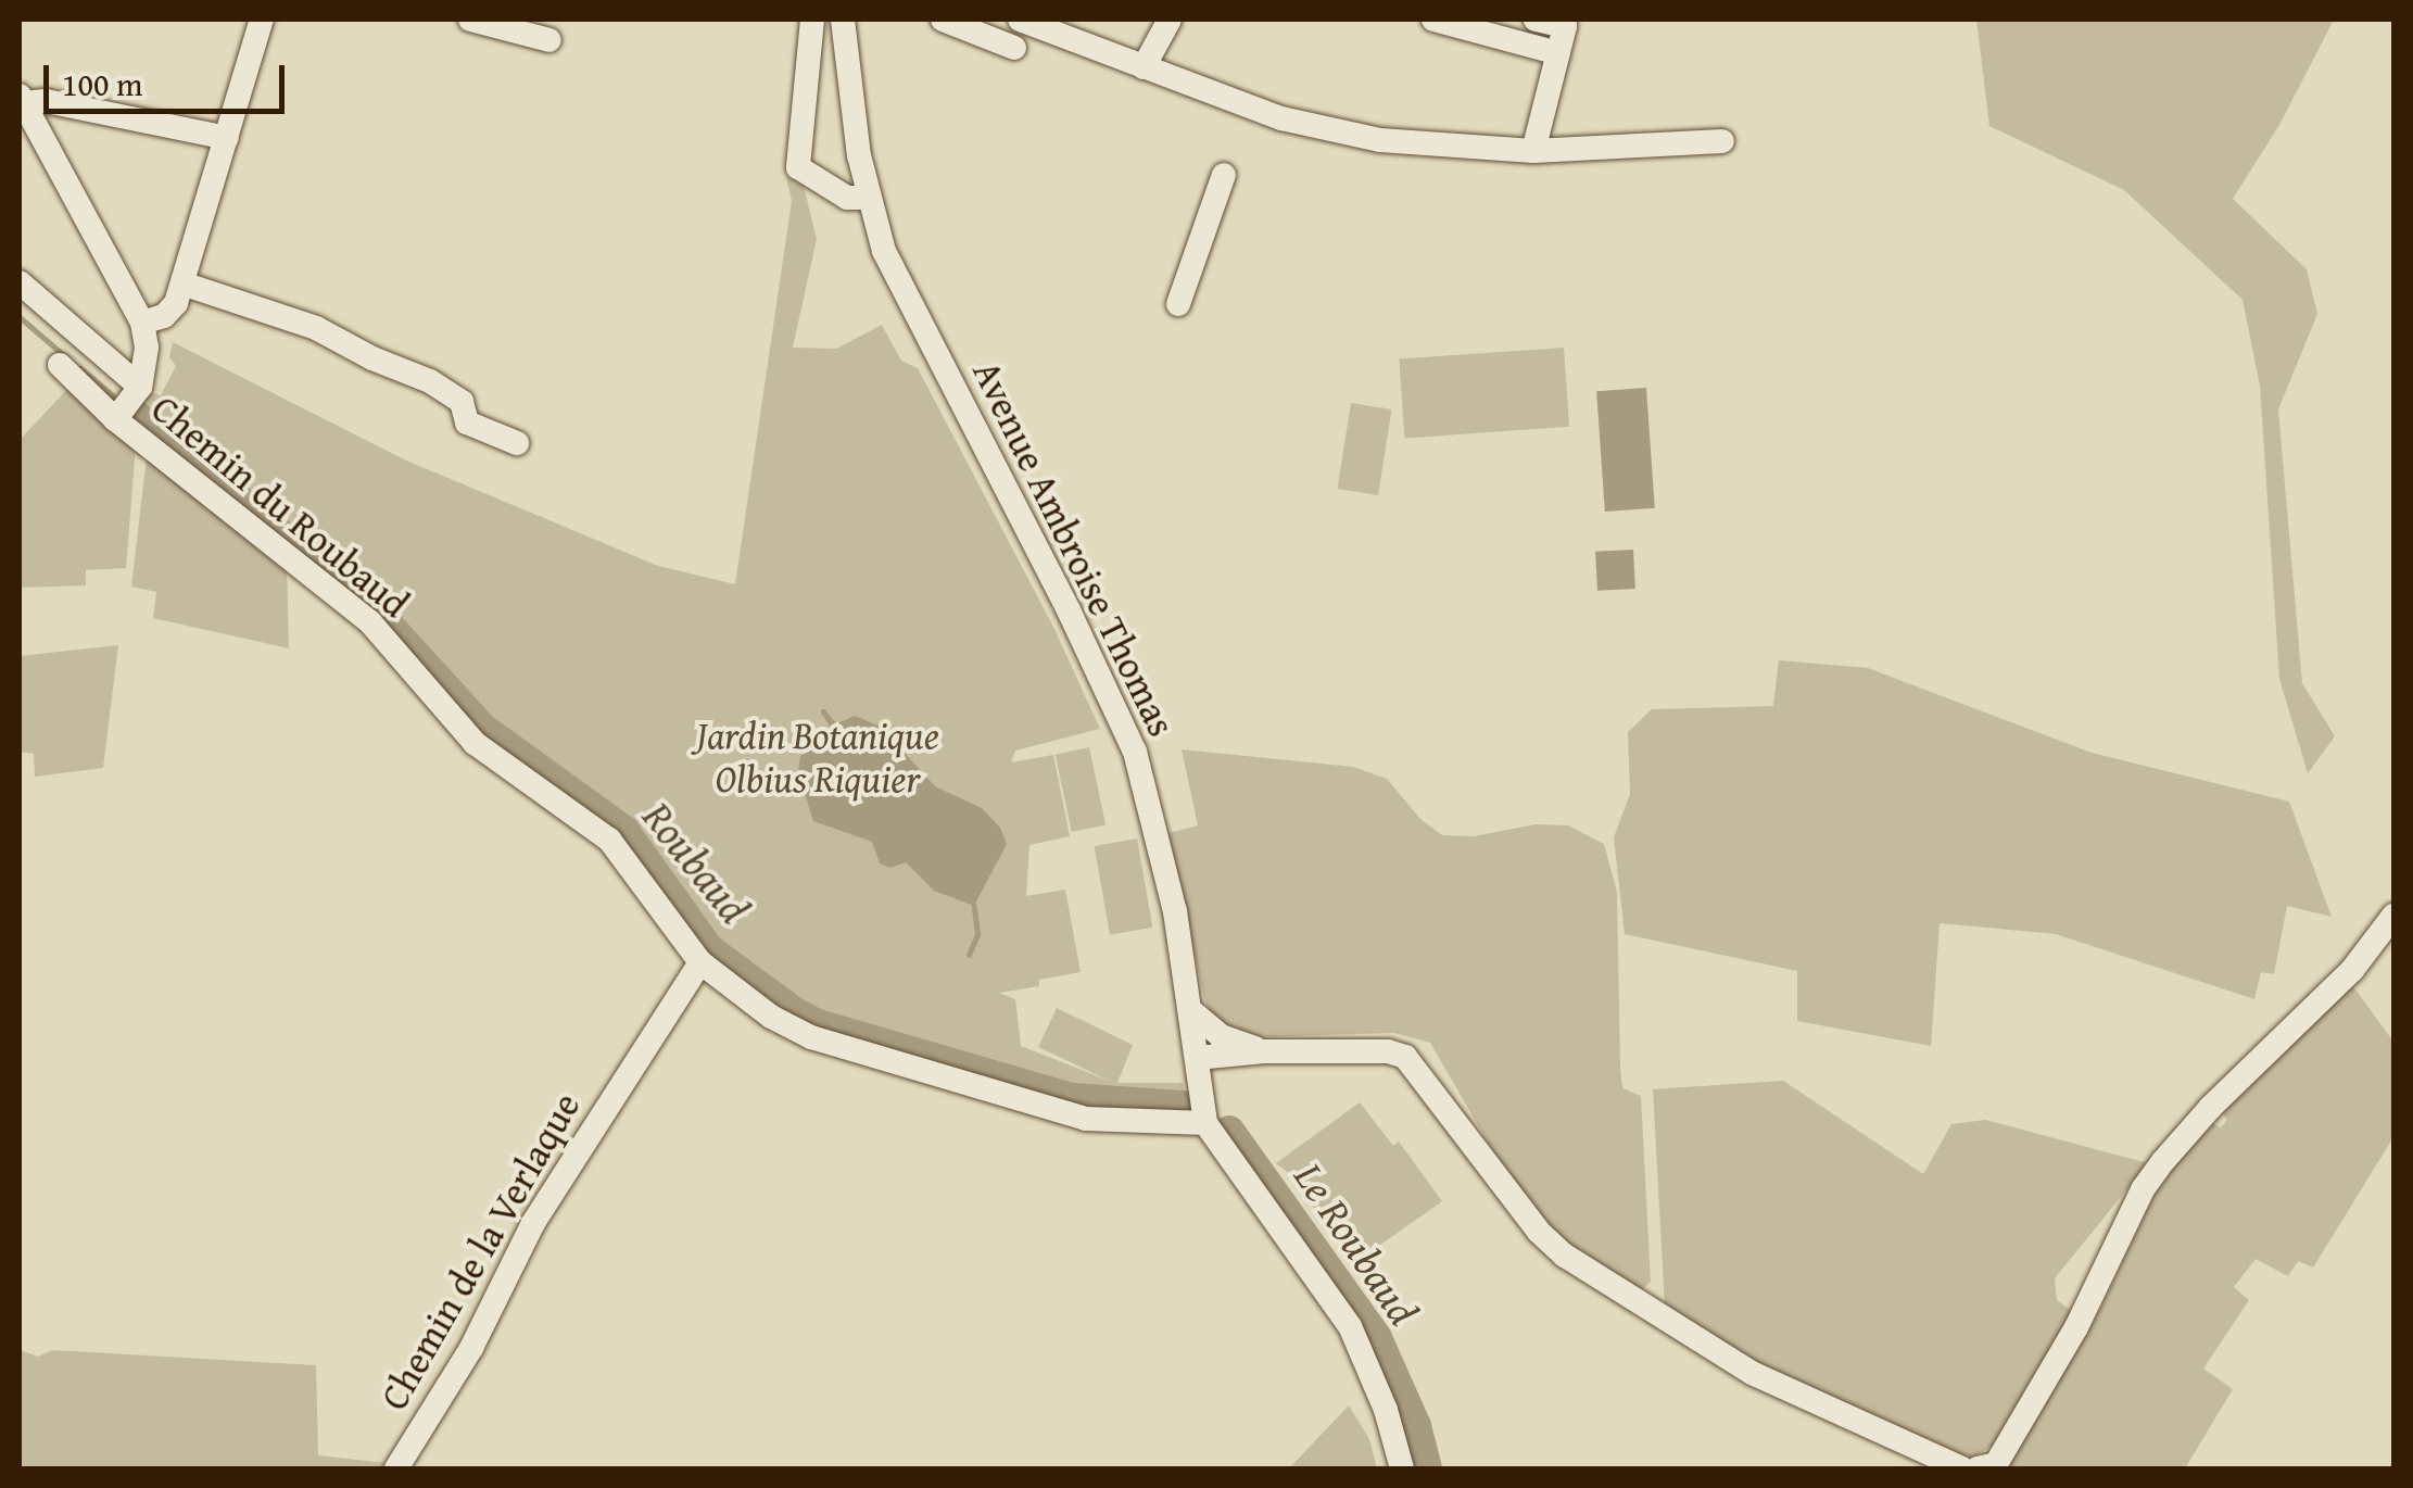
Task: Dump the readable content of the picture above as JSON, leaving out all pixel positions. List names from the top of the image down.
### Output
{
  "streets": {
    "street": ["Chemin du Roubaud", "Avenue Ambroise Thomas", "Chemin de la Verlaque"]
  },
  "crossings": [
    ["Chemin du Roubaud", "Avenue Ambroise Thomas"],
    ["Chemin du Roubaud", "Chemin de la Verlaque"]
  ],
  "water": ["Roubaud", "Le Roubaud"],
  "parks": ["Jardin Botanique Olbius Riquier"],
  "scale_bar": "100 m"
}
